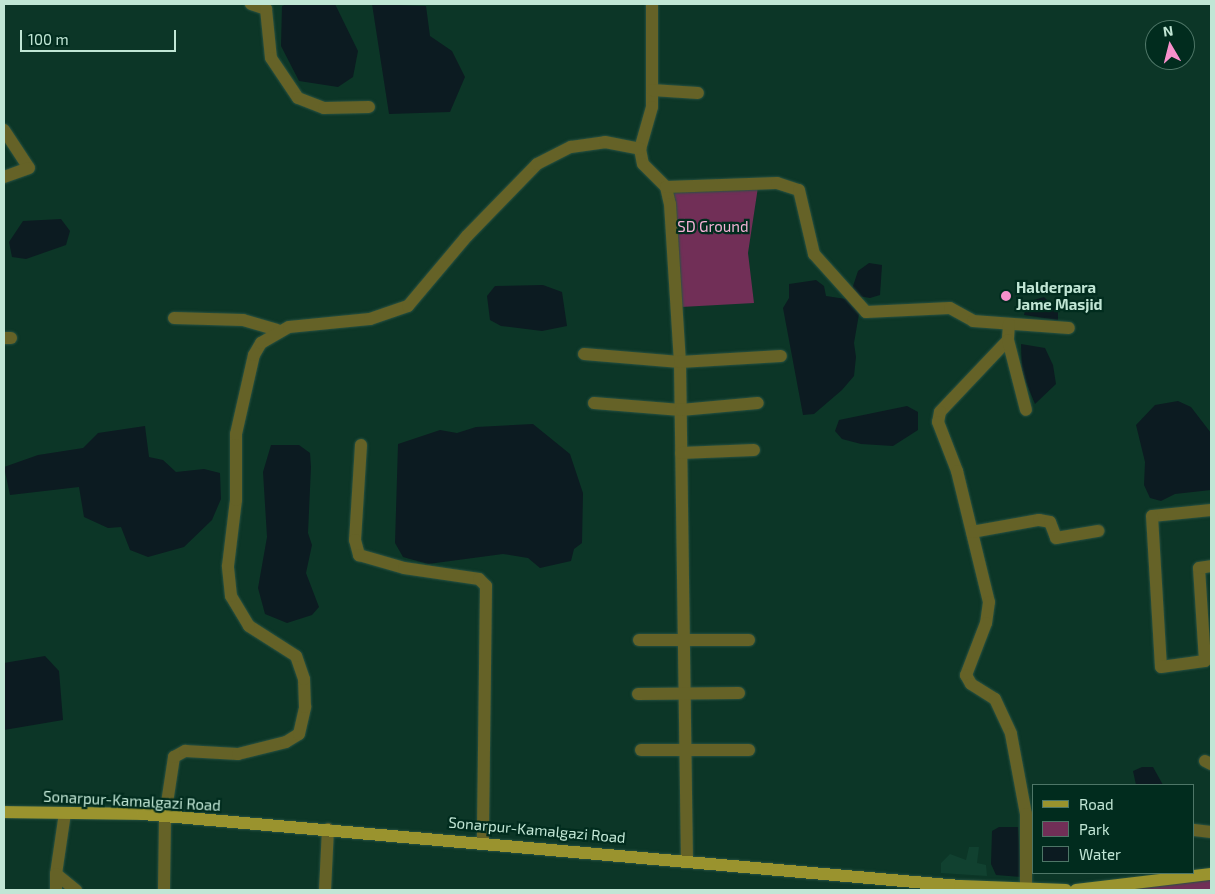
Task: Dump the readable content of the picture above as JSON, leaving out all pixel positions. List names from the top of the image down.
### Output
{
  "streets": {
    "main road": ["Sonarpur-Kamalgazi Road"]
  },
  "parks": ["SD Ground"],
  "places": ["Halderpara Jame Masjid"],
  "legend": ["Road", "Park", "Water"],
  "scale_bar": "100 m",
  "north": "top"
}
